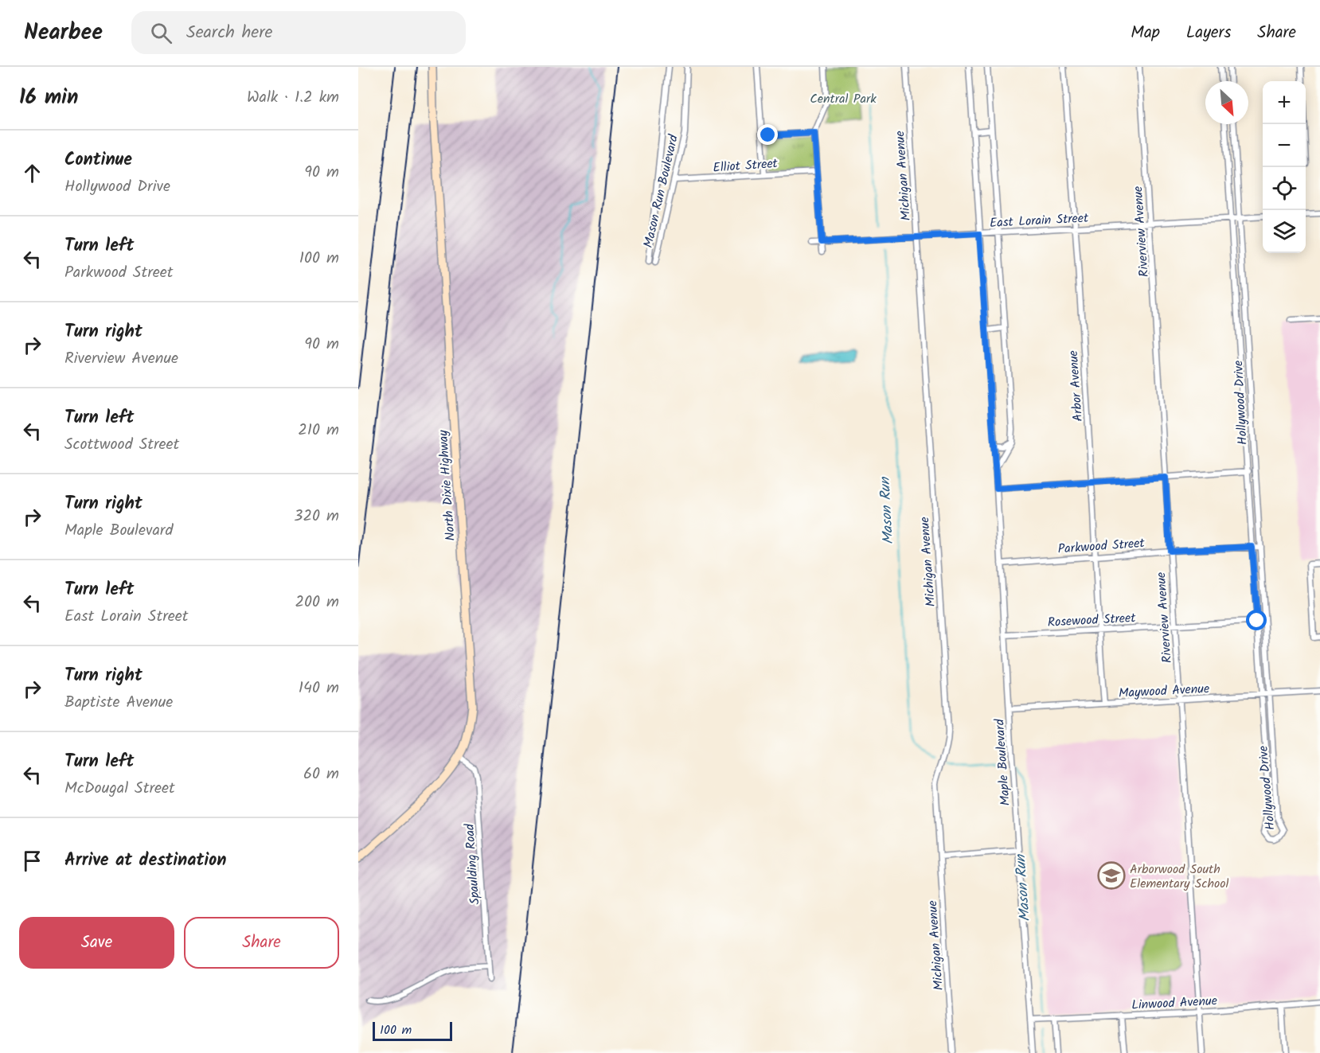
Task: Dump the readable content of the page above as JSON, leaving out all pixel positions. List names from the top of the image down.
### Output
{
  "streets": {
    "main road": ["North Dixie Highway"],
    "street": [
      "Elliot Street",
      "Michigan Avenue",
      "Mason Run Boulevard",
      "East Lorain Street",
      "Riverview Avenue",
      "Arbor Avenue",
      "Hollywood Drive",
      "Parkwood Street",
      "Rosewood Street",
      "Maywood Avenue",
      "Maple Boulevard",
      "Spaulding Road",
      "Linwood Avenue"
    ]
  },
  "crossings": [
    ["Elliot Street", "Mason Run Boulevard"],
    ["Michigan Avenue", "East Lorain Street"],
    ["East Lorain Street", "Riverview Avenue"],
    ["East Lorain Street", "Arbor Avenue"],
    ["East Lorain Street", "Hollywood Drive"],
    ["East Lorain Street", "Maple Boulevard"],
    ["Riverview Avenue", "Parkwood Street"],
    ["Riverview Avenue", "Rosewood Street"],
    ["Riverview Avenue", "Maywood Avenue"],
    ["Riverview Avenue", "Linwood Avenue"],
    ["Arbor Avenue", "Parkwood Street"],
    ["Arbor Avenue", "Rosewood Street"],
    ["Arbor Avenue", "Maywood Avenue"],
    ["Hollywood Drive", "Parkwood Street"],
    ["Hollywood Drive", "Rosewood Street"],
    ["Hollywood Drive", "Maywood Avenue"],
    ["North Dixie Highway", "Spaulding Road"],
    ["Parkwood Street", "Maple Boulevard"],
    ["Rosewood Street", "Maple Boulevard"],
    ["Maywood Avenue", "Maple Boulevard"],
    ["Maple Boulevard", "Linwood Avenue"]
  ],
  "water": ["Mason Run"],
  "parks": ["Central Park"],
  "places": {
    "school or university": ["Arborwood South Elementary School"]
  },
  "scale_bar": "100 m",
  "north": "bottom right",
  "page": {
    "header": "Nearbee",
    "search": "Search here",
    "nav": ["Map", "Layers", "Share"],
    "heading": ["16 min", "Walk · 1.2 km"],
    "map_buttons": ["+", "−"],
    "list": [
      ["Continue", "Hollywood Drive", "90 m"],
      ["Turn left", "Parkwood Street", "100 m"],
      ["Turn right", "Riverview Avenue", "90 m"],
      ["Turn left", "Scottwood Street", "210 m"],
      ["Turn right", "Maple Boulevard", "320 m"],
      ["Turn left", "East Lorain Street", "200 m"],
      ["Turn right", "Baptiste Avenue", "140 m"],
      ["Turn left", "McDougal Street", "60 m"],
      "Arrive at destination"
    ],
    "buttons": ["Save", "Share"],
    "scale": "100 m"
  }
}
